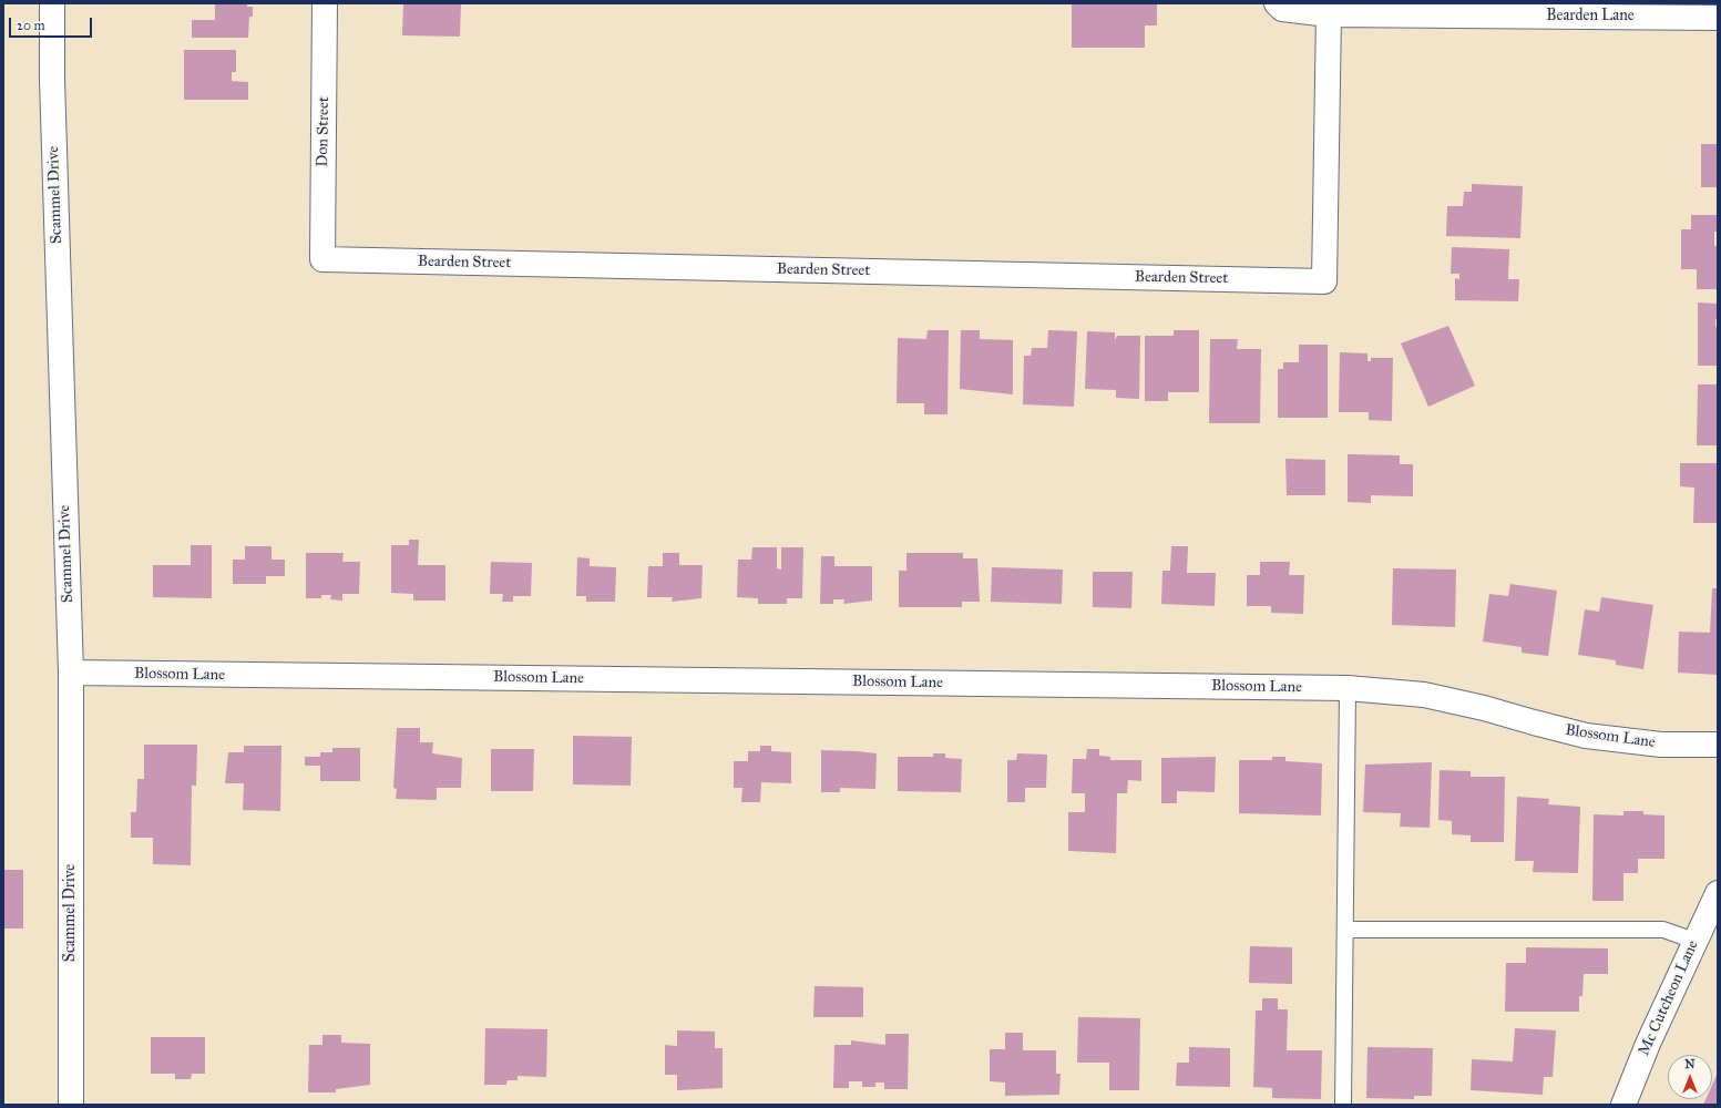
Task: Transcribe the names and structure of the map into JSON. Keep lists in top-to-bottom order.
{
  "streets": {
    "street": [
      "Bearden Lane",
      "Don Street",
      "Scammel Drive",
      "Bearden Street",
      "Blossom Lane",
      "Mc Cutcheon Lane"
    ]
  },
  "crossings": [
    ["Bearden Lane", "Bearden Street"],
    ["Don Street", "Bearden Street"],
    ["Scammel Drive", "Blossom Lane"]
  ],
  "scale_bar": "20 m",
  "north": "top"
}
